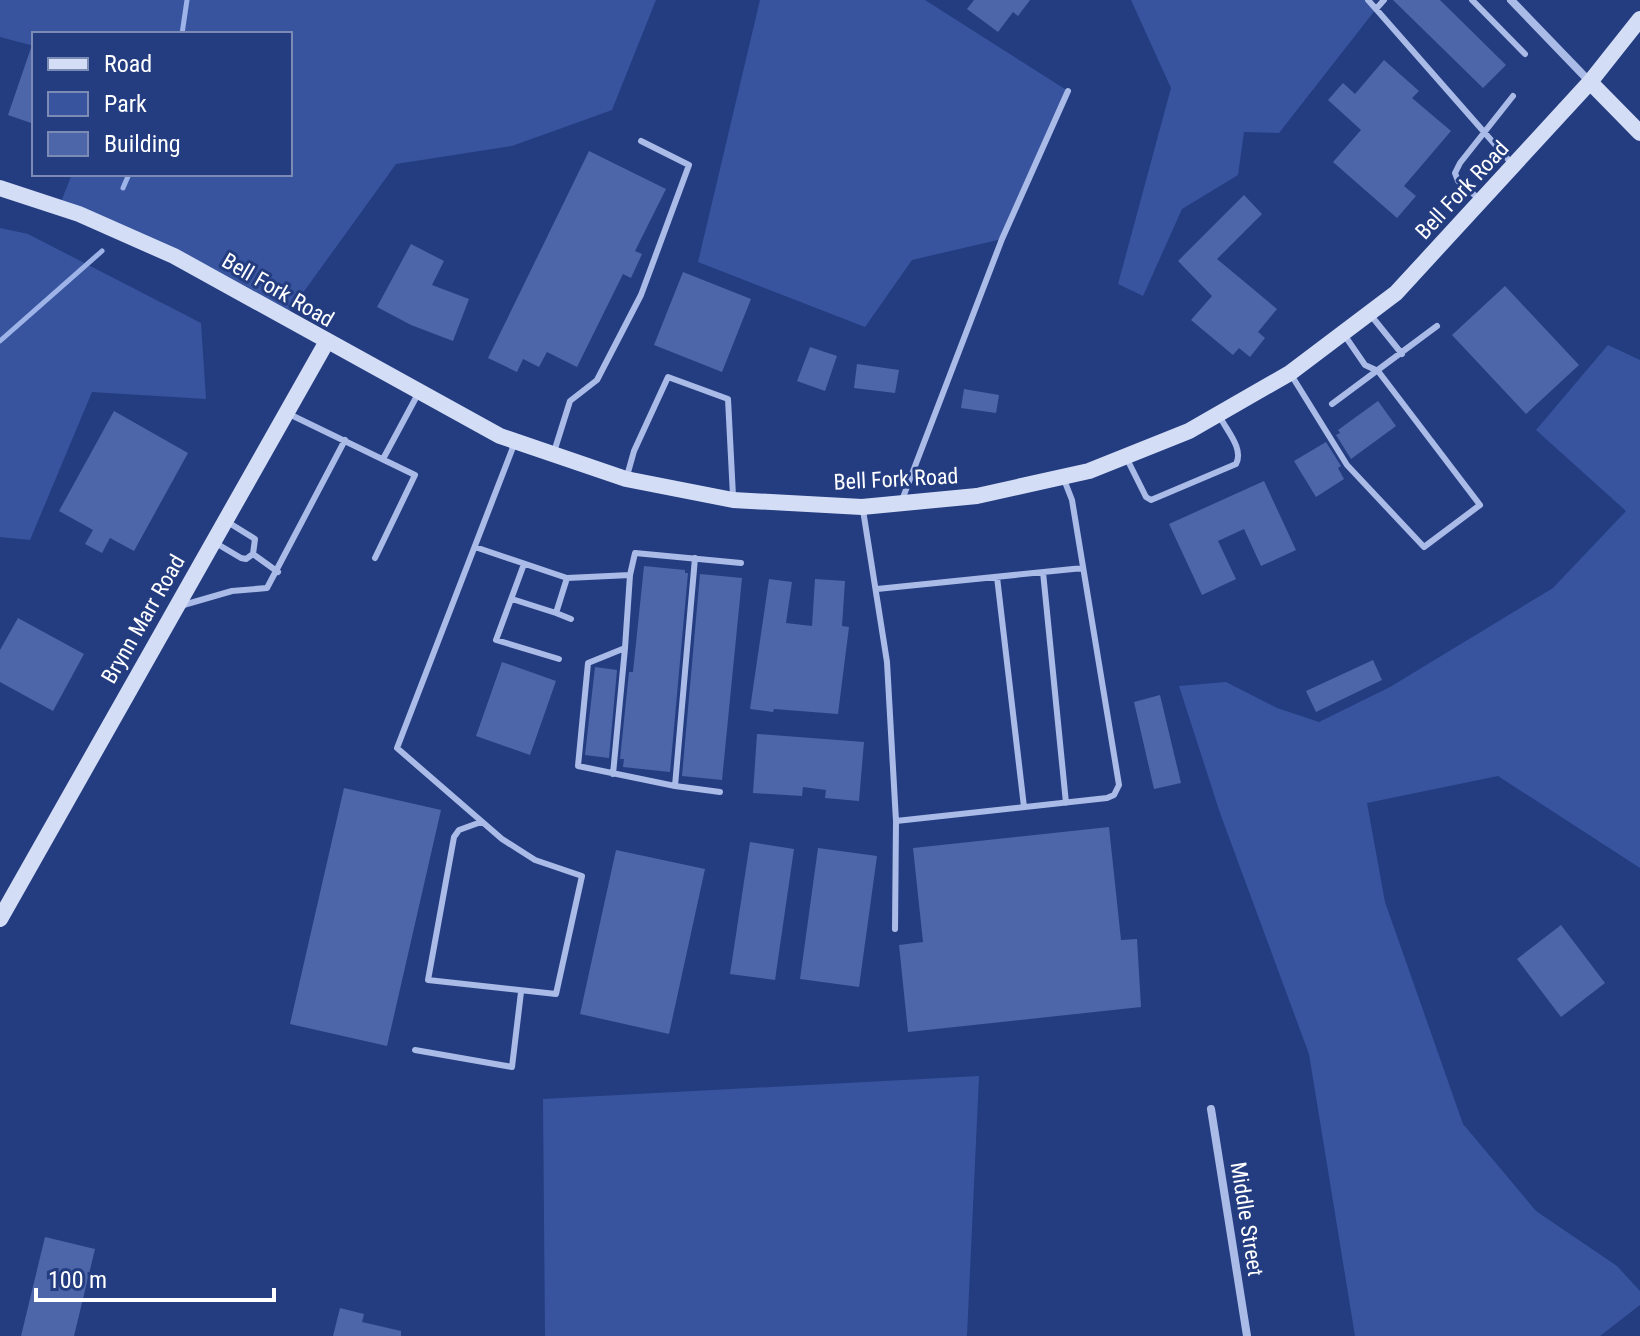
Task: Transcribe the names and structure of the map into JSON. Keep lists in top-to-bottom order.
{
  "streets": {
    "main road": ["Bell Fork Road", "Brynn Marr Road"],
    "street": ["Middle Street"]
  },
  "crossings": [
    ["Bell Fork Road", "Brynn Marr Road"]
  ],
  "legend": ["Road", "Park", "Building"],
  "scale_bar": "100 m"
}
